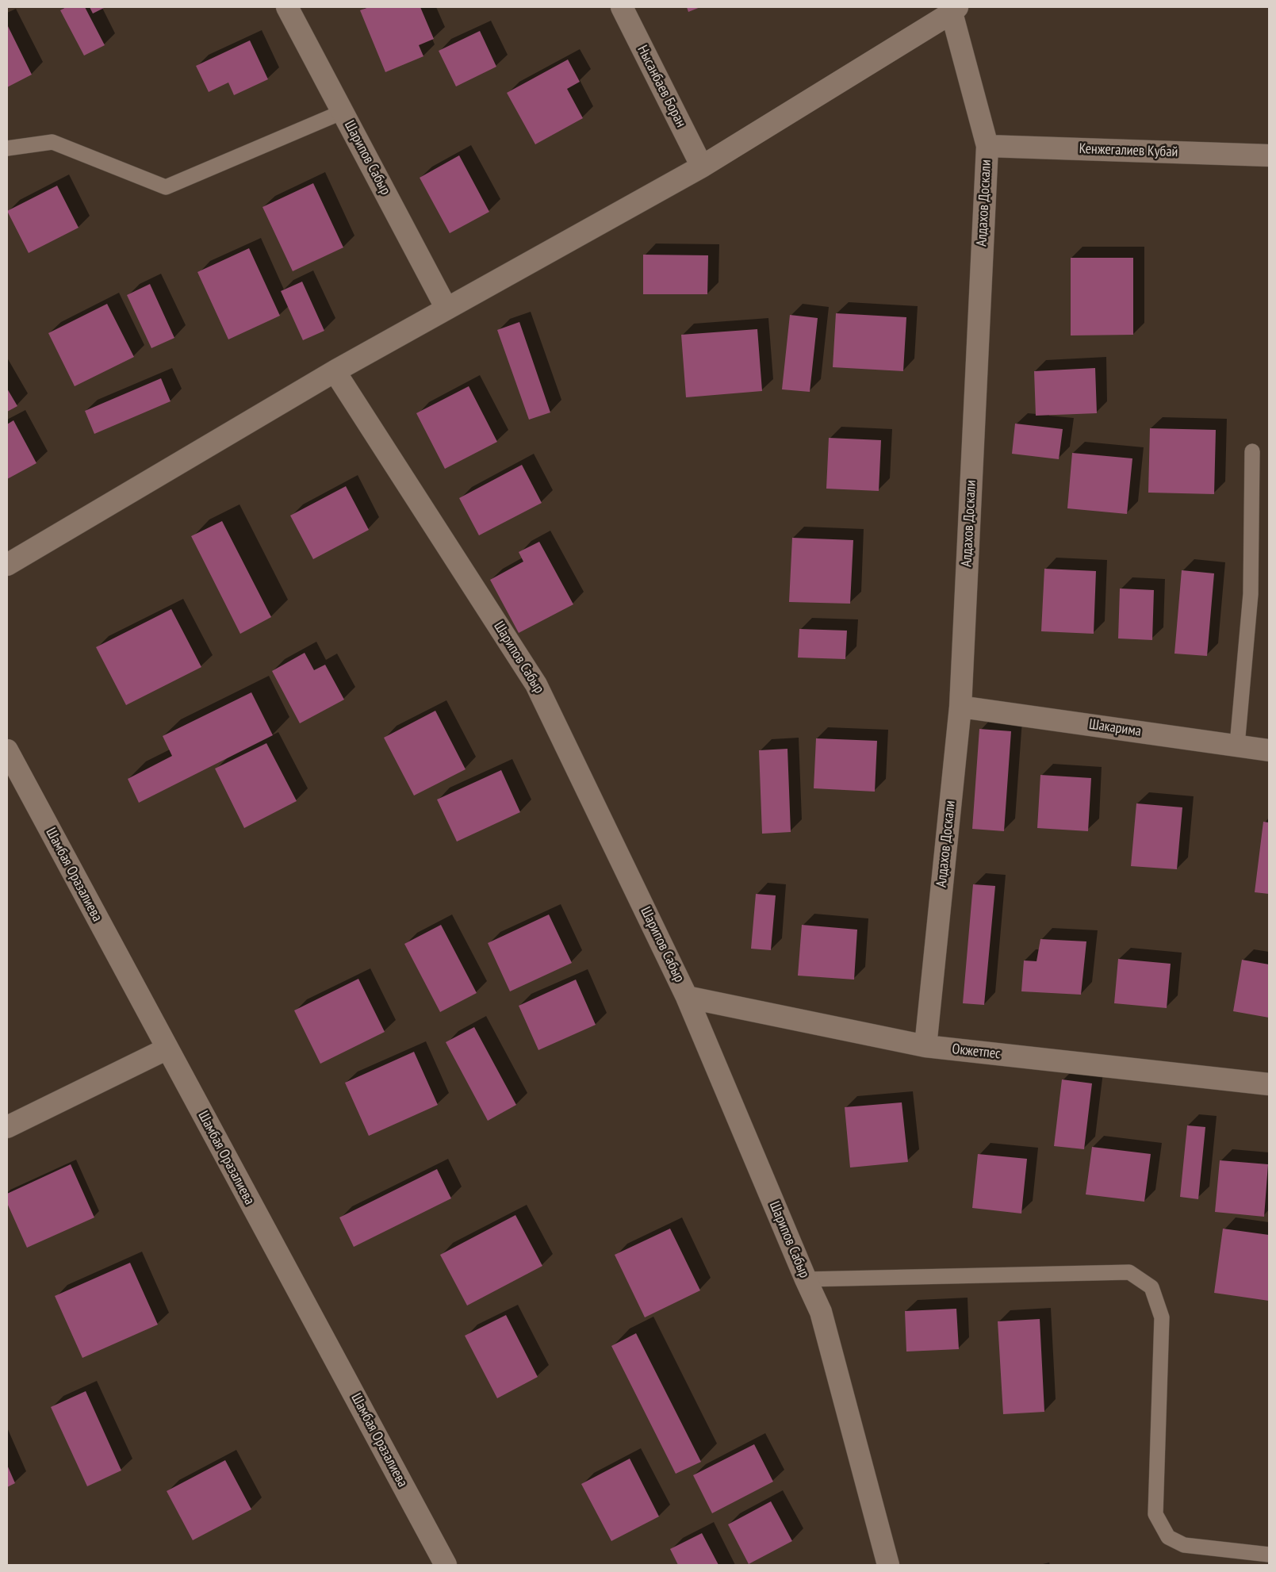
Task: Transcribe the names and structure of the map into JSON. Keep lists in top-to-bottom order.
{
  "streets": {
    "street": [
      "Нысанбаев Боран",
      "Кенжегалиев Кубай",
      "Шарипов Сабыр",
      "Алдахов Доскали",
      "Шакарима",
      "Шамбая Оразалиева",
      "Окжетпес"
    ]
  },
  "crossings": [
    ["Кенжегалиев Кубай", "Алдахов Доскали"],
    ["Шарипов Сабыр", "Окжетпес"],
    ["Алдахов Доскали", "Шакарима"],
    ["Алдахов Доскали", "Окжетпес"]
  ]
}
